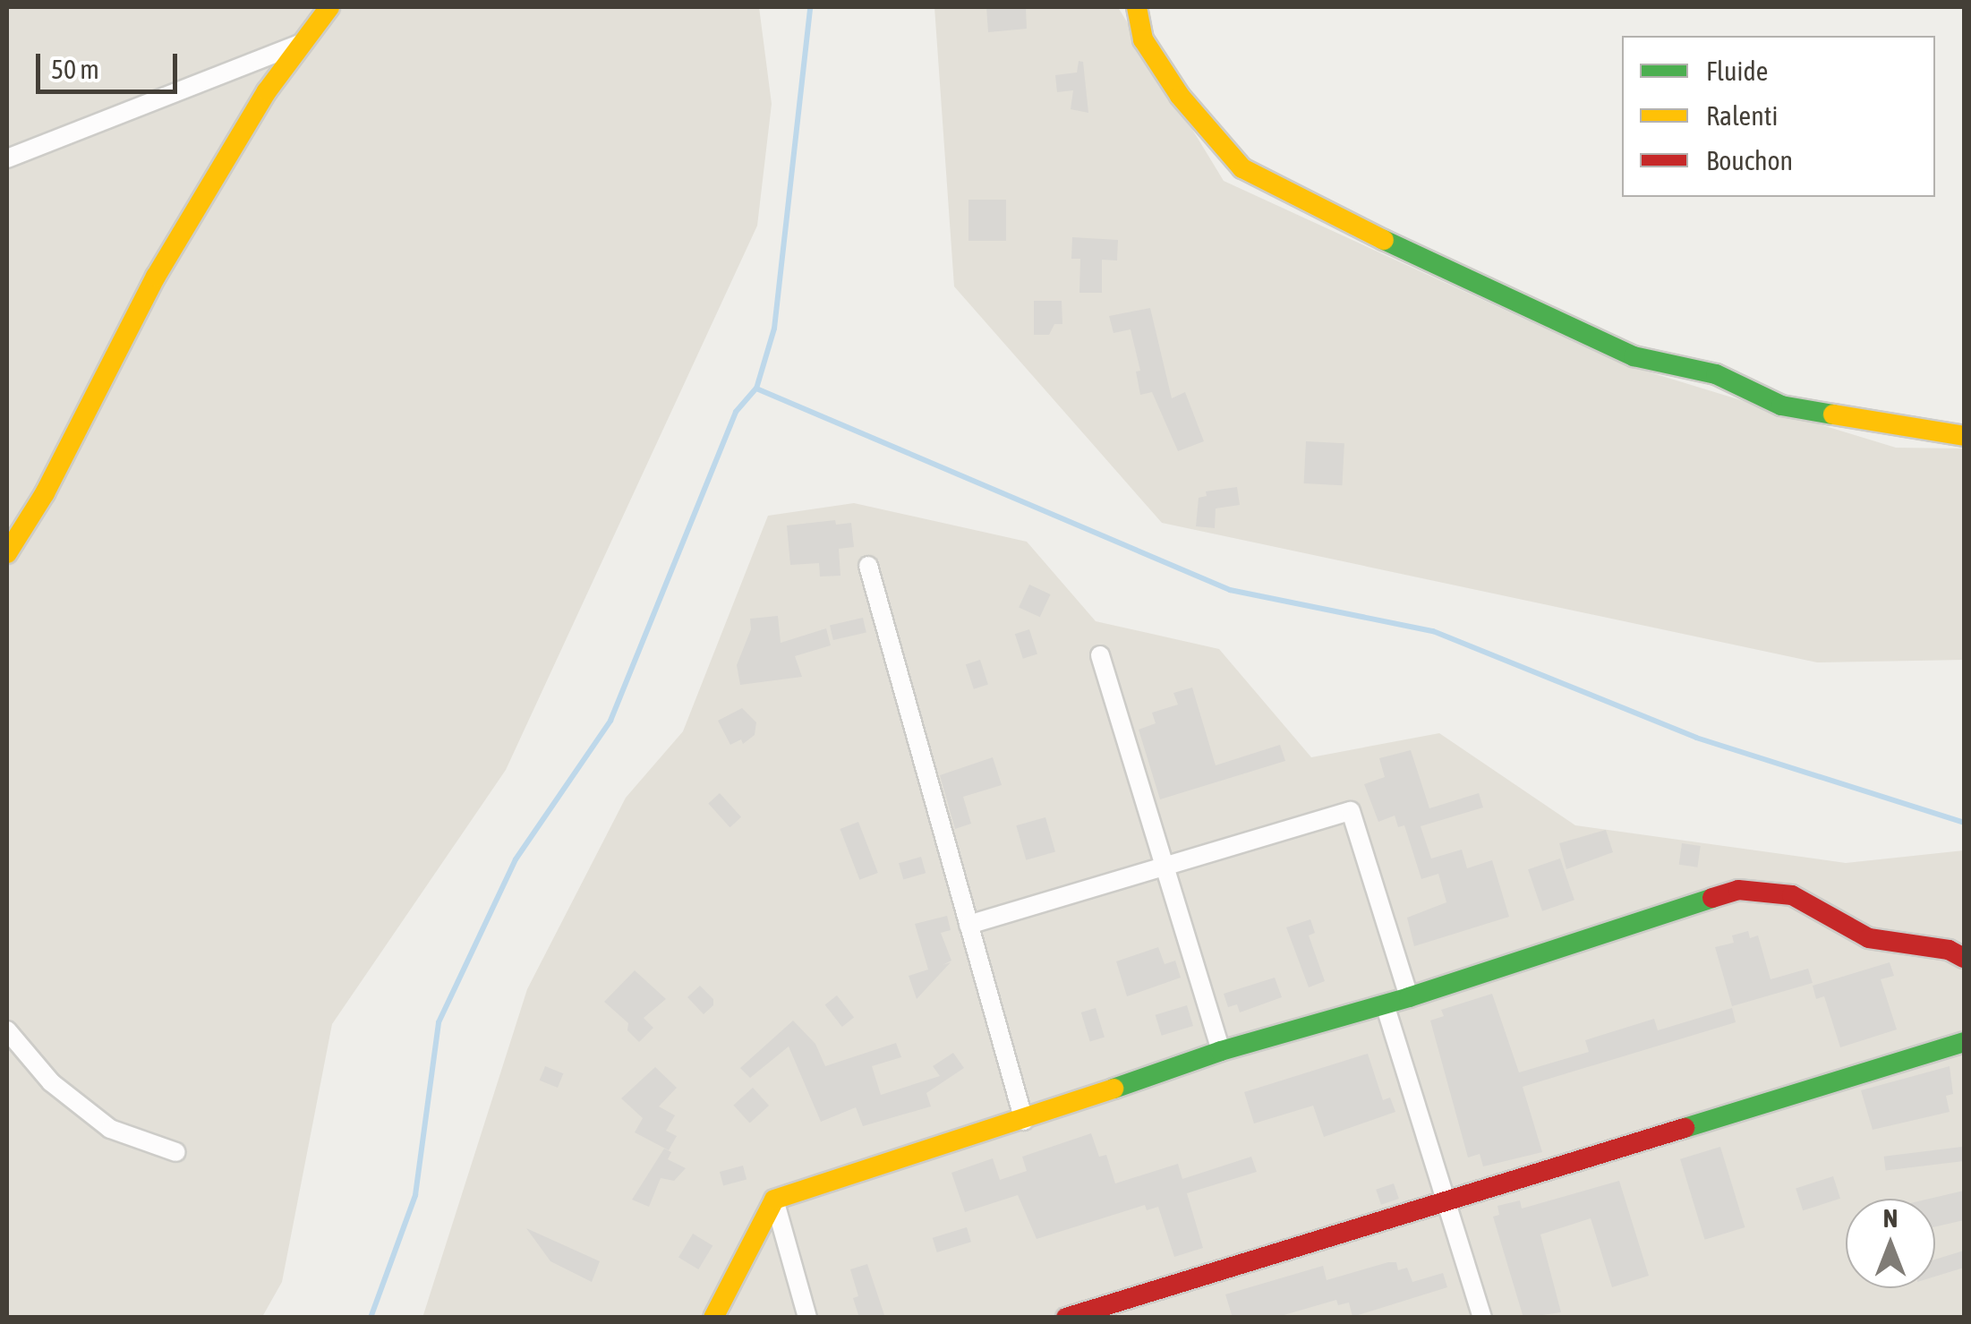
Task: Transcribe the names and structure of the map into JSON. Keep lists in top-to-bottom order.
{
  "legend": ["Fluide", "Ralenti", "Bouchon"],
  "scale_bar": "50 m",
  "north": "top"
}
